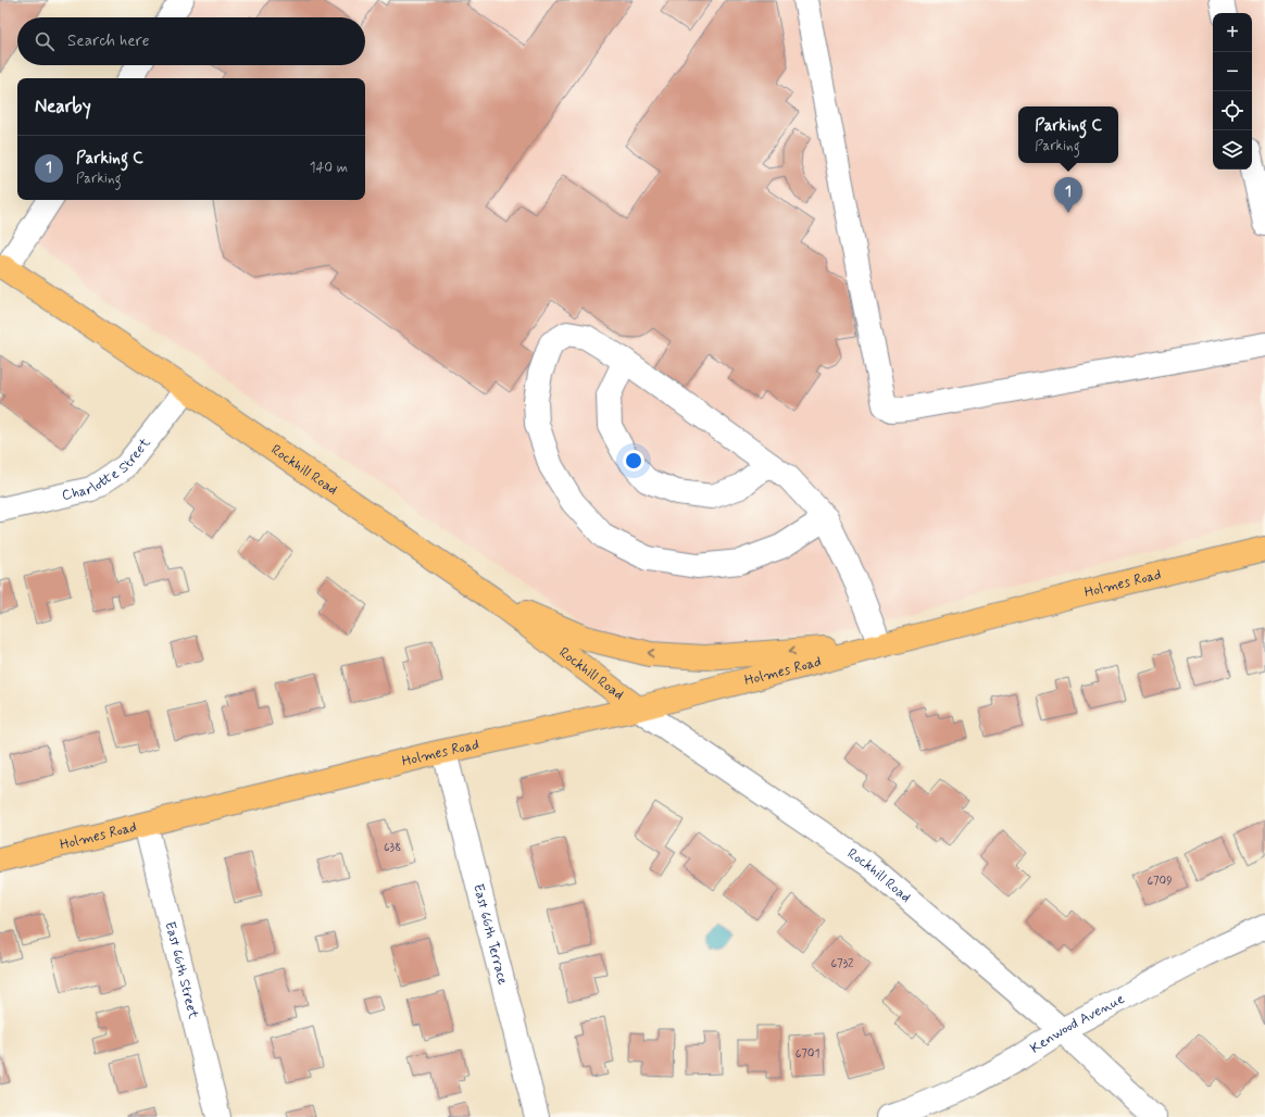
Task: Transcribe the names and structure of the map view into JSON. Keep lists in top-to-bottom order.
{
  "streets": {
    "main road": ["Rockhill Road", "Holmes Road"],
    "street": [
      "Charlotte Street",
      "East 66th Terrace",
      "East 66th Street",
      "Kenwood Avenue"
    ]
  },
  "crossings": [
    ["Charlotte Street", "Rockhill Road"],
    ["Rockhill Road", "Holmes Road"],
    ["Rockhill Road", "Kenwood Avenue"],
    ["Holmes Road", "East 66th Terrace"],
    ["Holmes Road", "East 66th Street"]
  ],
  "house_numbers": [
    "638",
    "6709",
    "6732",
    "6701"
  ],
  "page": {
    "map_buttons": ["+", "−"],
    "search": "Search here",
    "heading": "Nearby",
    "popup": ["Parking C", "Parking"],
    "list": [
      {
        "mark": "1",
        "name": "Parking C",
        "note": "Parking",
        "value": "140 m"
      }
    ],
    "pins": "1"
  }
}
